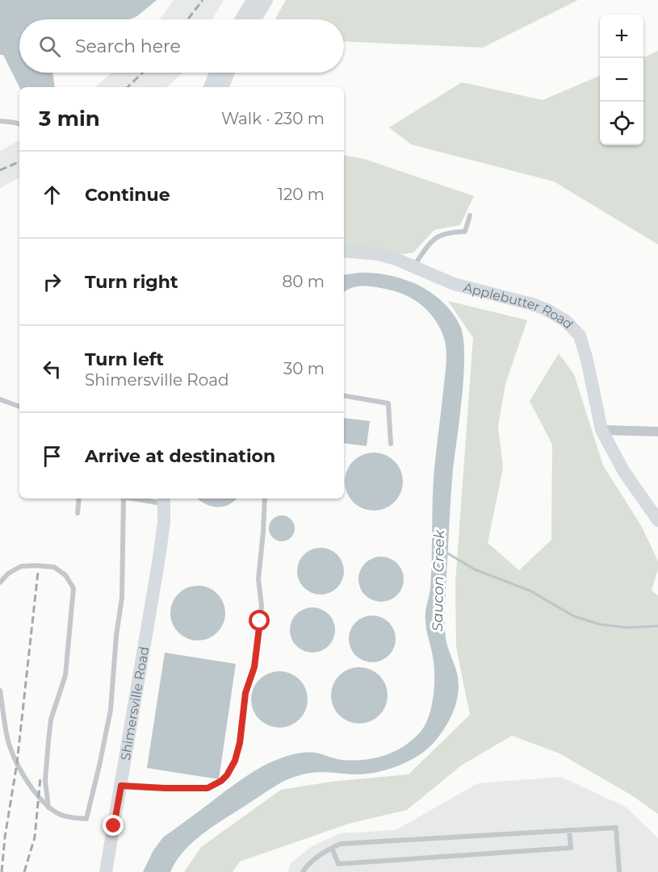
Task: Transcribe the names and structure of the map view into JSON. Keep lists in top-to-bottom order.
{
  "streets": {
    "street": ["Applebutter Road", "Shimersville Road"]
  },
  "water": ["Saucon Creek"],
  "page": {
    "map_buttons": ["+", "−"],
    "search": "Search here",
    "heading": ["3 min", "Walk · 230 m"],
    "list": [
      ["Continue", "120 m"],
      ["Turn right", "80 m"],
      ["Turn left", "Shimersville Road", "30 m"],
      "Arrive at destination"
    ]
  }
}
